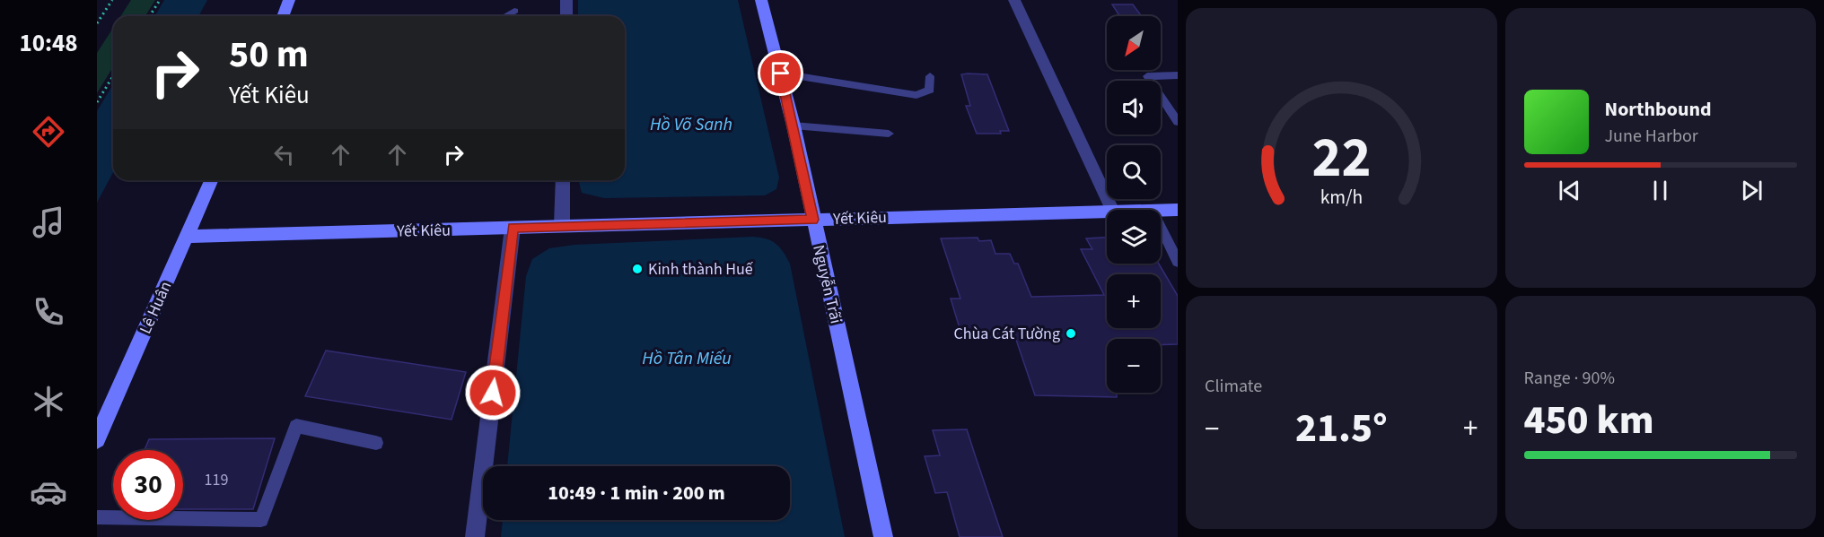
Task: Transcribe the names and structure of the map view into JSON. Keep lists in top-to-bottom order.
{
  "streets": {
    "street": ["Yết Kiêu", "Nguyễn Trãi", "Lê Huân"]
  },
  "crossings": [
    ["Yết Kiêu", "Nguyễn Trãi"],
    ["Yết Kiêu", "Lê Huân"]
  ],
  "water": ["Hồ Võ Sanh", "Hồ Tân Miếu"],
  "places": ["Kinh thành Huế", "Chùa Cát Tường"],
  "house_numbers": ["119"],
  "north": "bottom left",
  "page": {
    "tabs": "10:48",
    "map_buttons": ["+", "−"],
    "turn": ["50 m", "Yết Kiêu"],
    "song": ["Northbound", "June Harbor"],
    "tile": [
      "Climate",
      ["Range · 90%", "450 km"]
    ],
    "heat": ["−", "21.5°", "+"],
    "limit": "30",
    "trip": "10:49 · 1 min · 200 m",
    "gauge": ["22", "km/h"]
  }
}
